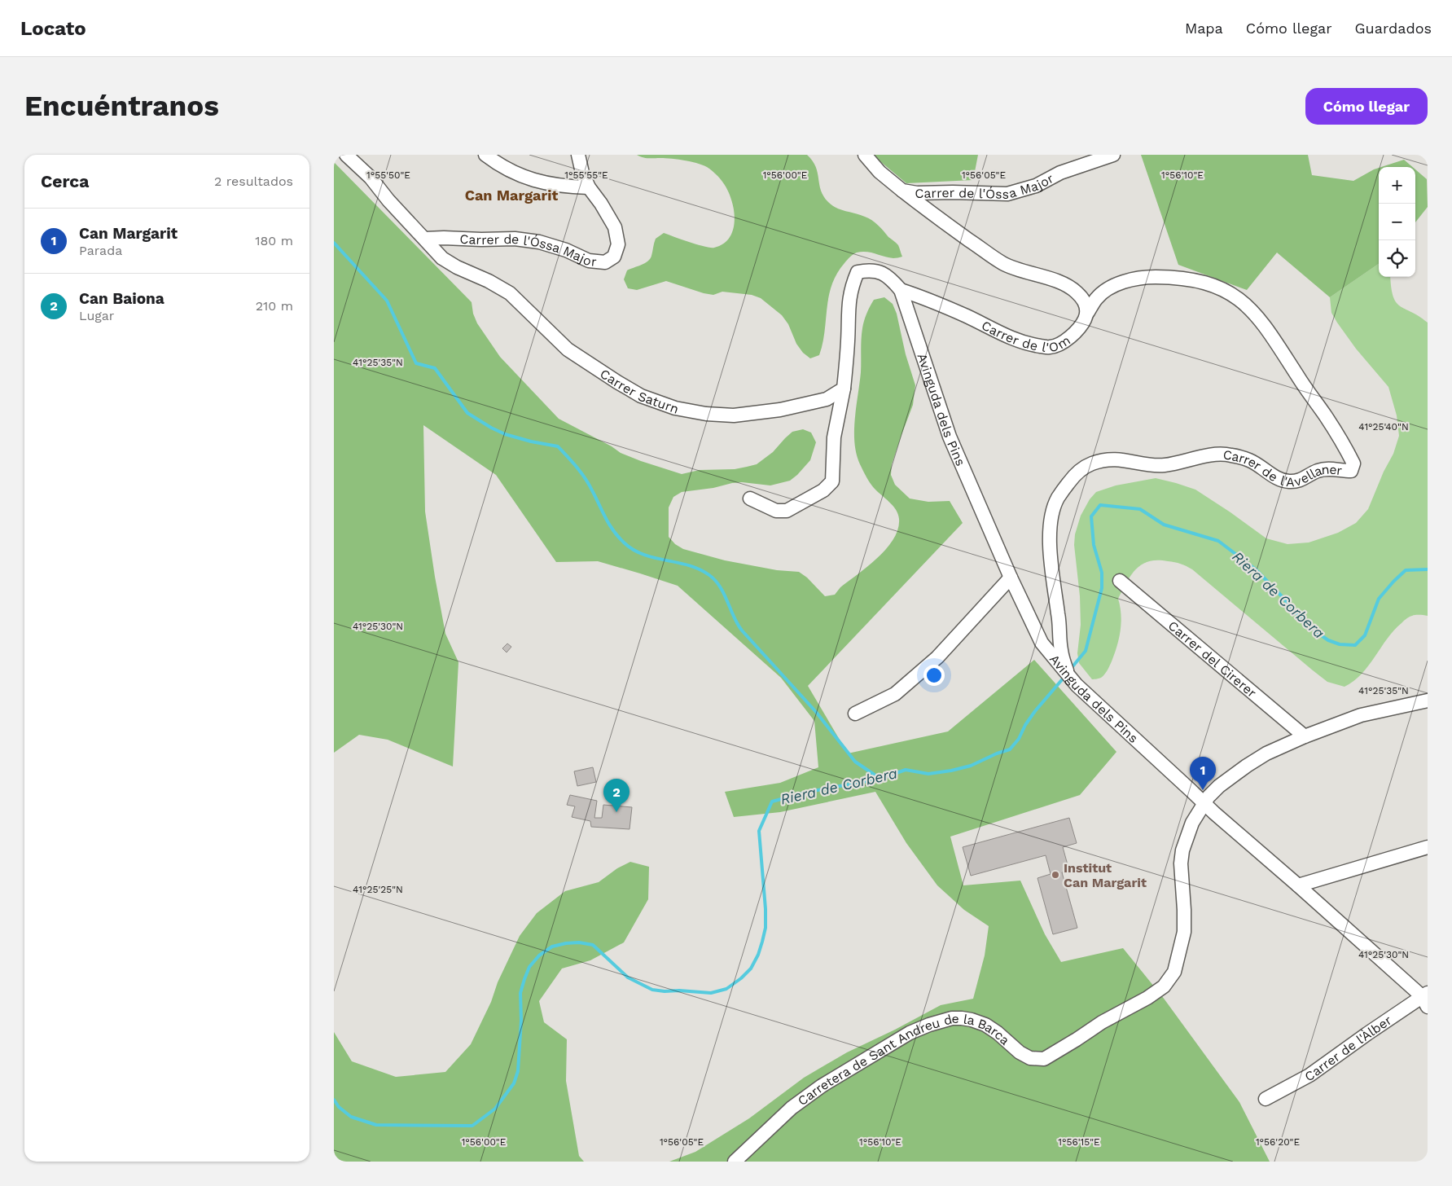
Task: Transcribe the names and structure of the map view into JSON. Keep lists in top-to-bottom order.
{
  "streets": {
    "street": [
      "Carrer de l'Óssa Major",
      "Carrer de l'Om",
      "Carrer Saturn",
      "Avinguda dels Pins",
      "Carrer de l'Avellaner",
      "Carrer del Cirerer",
      "Carrer de l'Àlber",
      "Carretera de Sant Andreu de la Barca"
    ]
  },
  "crossings": [
    ["Carrer de l'Óssa Major", "Carrer Saturn"],
    ["Carrer de l'Om", "Avinguda dels Pins"],
    ["Carrer de l'Om", "Carrer de l'Avellaner"],
    ["Avinguda dels Pins", "Carrer de l'Avellaner"],
    ["Avinguda dels Pins", "Carrer de l'Àlber"],
    ["Avinguda dels Pins", "Carretera de Sant Andreu de la Barca"],
    ["Carrer del Cirerer", "Carretera de Sant Andreu de la Barca"]
  ],
  "districts": ["Can Margarit"],
  "water": ["Riera de Corbera"],
  "places": ["Institut Can Margarit"],
  "page": {
    "header": "Locato",
    "nav": ["Mapa", "Cómo llegar", "Guardados"],
    "buttons": "Cómo llegar",
    "title": "Encuéntranos",
    "heading": ["Cerca", "2 resultados"],
    "map_buttons": ["+", "−"],
    "list": [
      {
        "mark": "1",
        "name": "Can Margarit",
        "note": "Parada",
        "value": "180 m"
      },
      {
        "mark": "2",
        "name": "Can Baiona",
        "note": "Lugar",
        "value": "210 m"
      }
    ],
    "pins": ["1", "2"]
  },
  "coordinates": [
    "1°55'50\"E",
    "1°55'55\"E",
    "1°56'00\"E",
    "1°56'05\"E",
    "1°56'10\"E",
    "41°25'35\"N",
    "41°25'40\"N",
    "41°25'30\"N",
    "41°25'25\"N",
    "1°56'15\"E",
    "1°56'20\"E"
  ]
}
